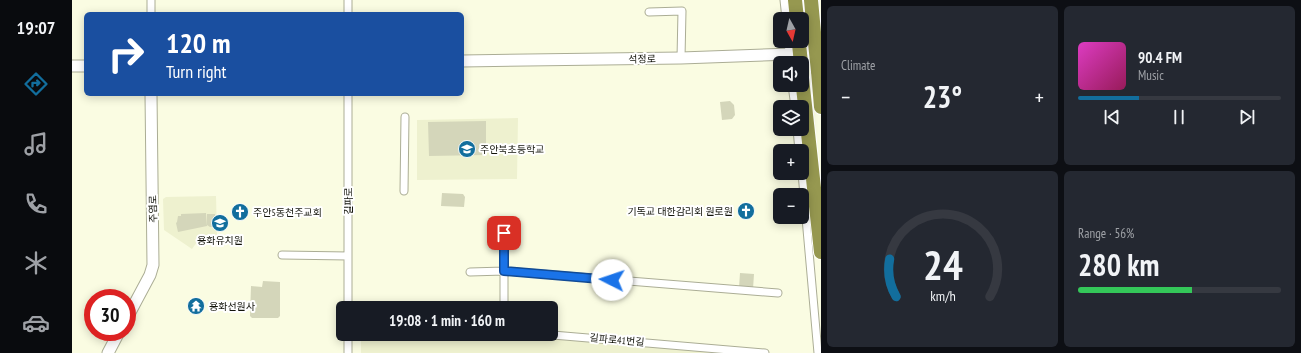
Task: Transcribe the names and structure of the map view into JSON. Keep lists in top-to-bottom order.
{
  "streets": {
    "main road": ["석정로", "주염로"],
    "street": ["길파로", "길파로41번길"]
  },
  "places": {
    "school or university": ["주안북초등학교", "용화유치원"],
    "church": ["기독교 대한감리회 원로원", "주안5동천주교회"],
    "temple": ["용화선원사"]
  },
  "north": "bottom",
  "page": {
    "tabs": "19:07",
    "tile": [
      "Climate",
      ["Range · 56%", "280 km"]
    ],
    "map_buttons": ["+", "−"],
    "turn": ["120 m", "Turn right"],
    "song": ["90.4 FM", "Music"],
    "heat": ["−", "23°", "+"],
    "limit": "30",
    "trip": "19:08 · 1 min · 160 m",
    "gauge": ["24", "km/h"]
  }
}
